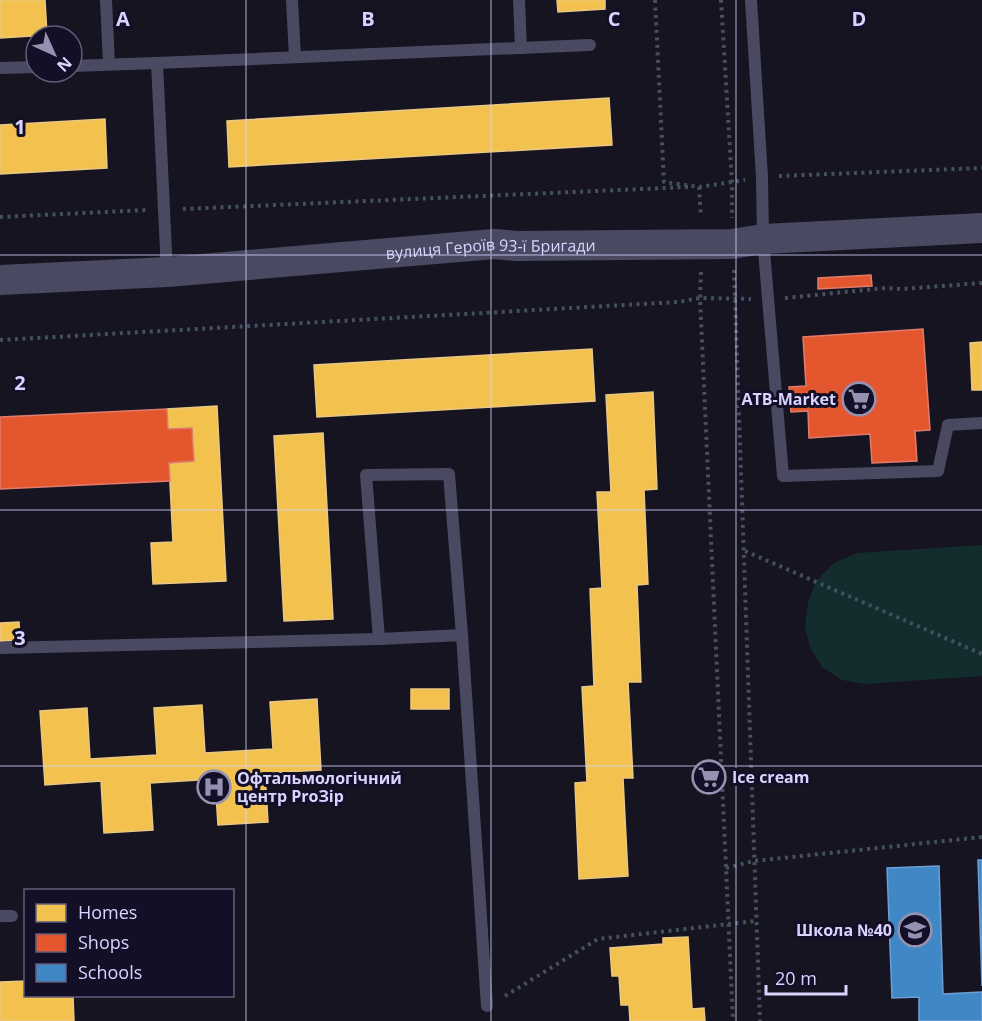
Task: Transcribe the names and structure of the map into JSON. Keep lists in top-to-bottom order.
{
  "streets": {
    "street": ["вулиця Героїв 93-ї Бригади"]
  },
  "places": {
    "supermarket": ["ATB-Market", "Ice cream"],
    "hospital": ["Офтальмологічний центр ProЗір"],
    "school or university": ["Школа №40"]
  },
  "legend": ["Homes", "Shops", "Schools"],
  "scale_bar": "20 m",
  "north": "bottom right",
  "grid": {
    "columns": [
      "A",
      "B",
      "C",
      "D"
    ],
    "rows": ["1", "2", "3"]
  }
}
